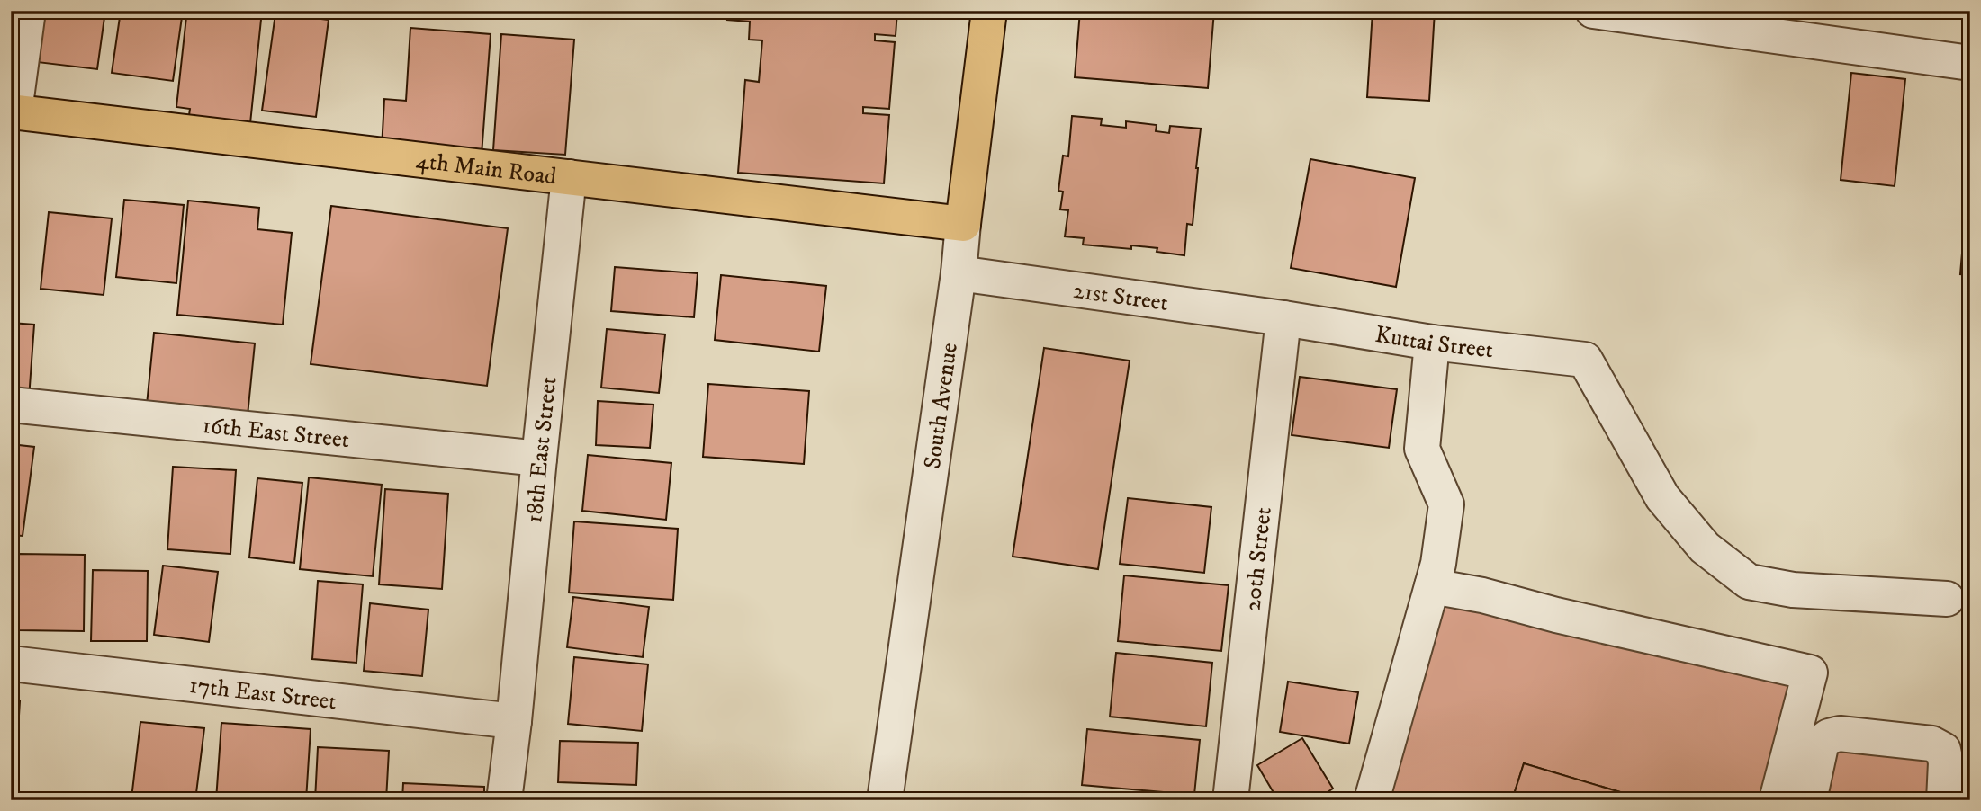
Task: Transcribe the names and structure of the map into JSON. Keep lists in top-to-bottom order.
{
  "streets": {
    "main road": ["4th Main Road", "South Avenue"],
    "street": [
      "21st Street",
      "Kuttai Street",
      "16th East Street",
      "18th East Street",
      "20th Street",
      "17th East Street"
    ]
  },
  "crossings": [
    ["4th Main Road", "South Avenue"],
    ["4th Main Road", "18th East Street"],
    ["21st Street", "Kuttai Street"],
    ["21st Street", "South Avenue"],
    ["21st Street", "20th Street"],
    ["Kuttai Street", "20th Street"],
    ["16th East Street", "18th East Street"],
    ["18th East Street", "17th East Street"]
  ]
}
